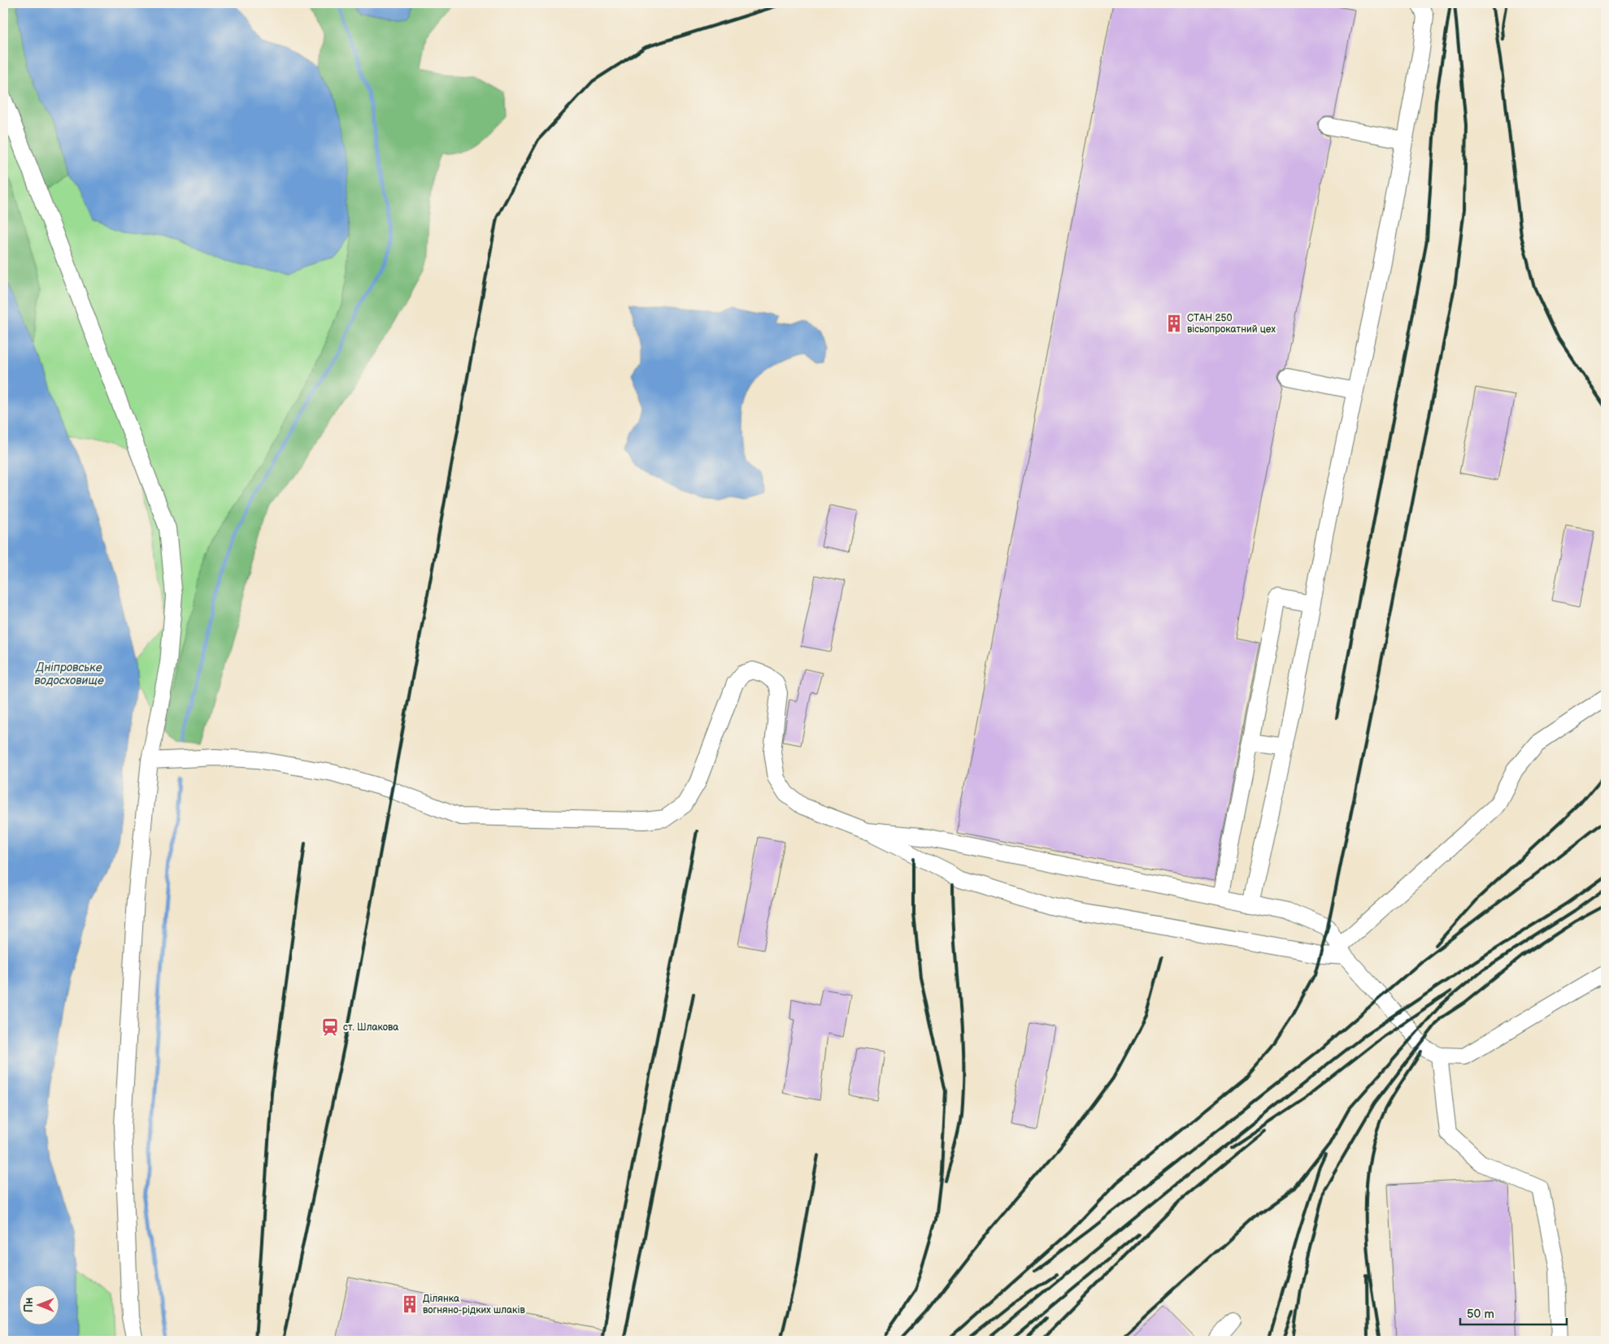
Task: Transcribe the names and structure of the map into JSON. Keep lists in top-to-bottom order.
{
  "water": ["Дніпровське водосховище"],
  "places": {
    "building": ["СТАН 250 вісьопрокатний цех", "Ділянка вогняно-рідких шлаків"],
    "station": ["ст. Шлакова"]
  },
  "scale_bar": "50 m",
  "north": "left"
}
